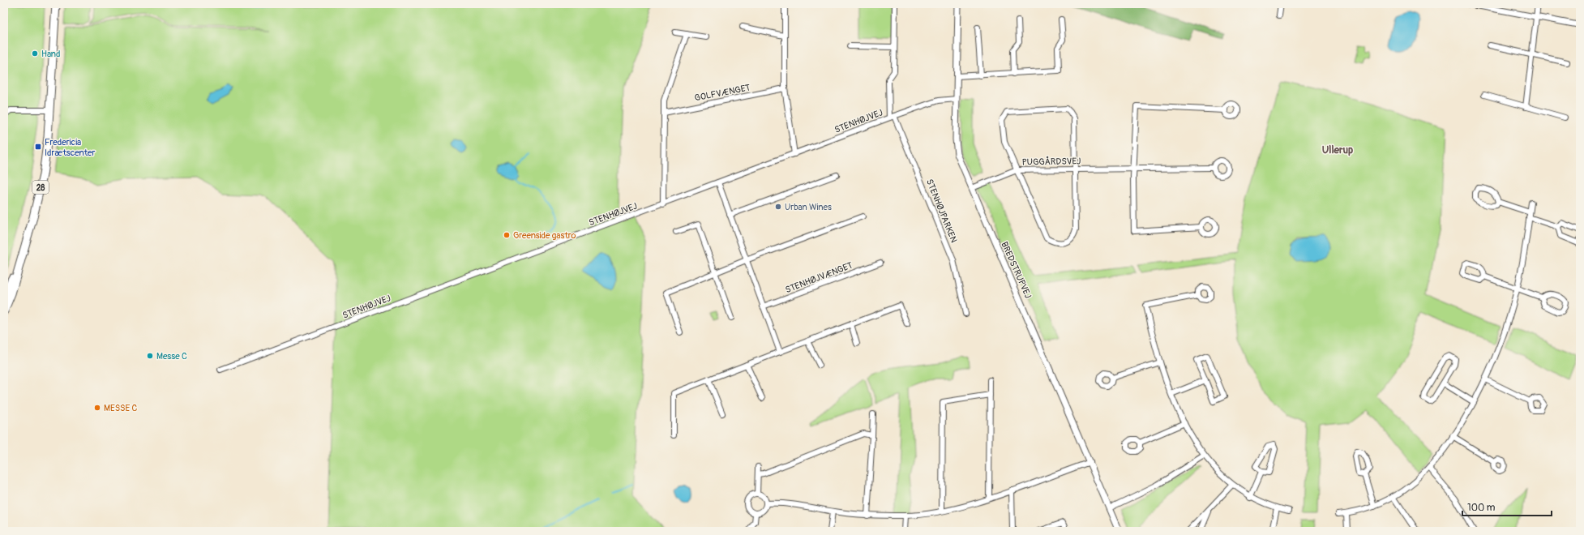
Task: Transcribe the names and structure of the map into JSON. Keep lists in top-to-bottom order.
{
  "streets": {
    "main road": ["28"],
    "street": [
      "GOLFVÆNGET",
      "STENHØJVEJ",
      "PUGGÅRDSVEJ",
      "STENHØJPARKEN",
      "BREDSTRUPVEJ",
      "STENHØJVÆNGET"
    ]
  },
  "crossings": [
    ["STENHØJVEJ", "STENHØJPARKEN"],
    ["STENHØJVEJ", "BREDSTRUPVEJ"],
    ["PUGGÅRDSVEJ", "BREDSTRUPVEJ"]
  ],
  "districts": ["Ullerup"],
  "places": {
    "other": [
      "Hand",
      "Urban Wines",
      "Greenside gastro",
      "Messe C",
      "MESSE C"
    ],
    "transit": ["Fredericia Idrætscenter"]
  },
  "scale_bar": "100 m"
}
